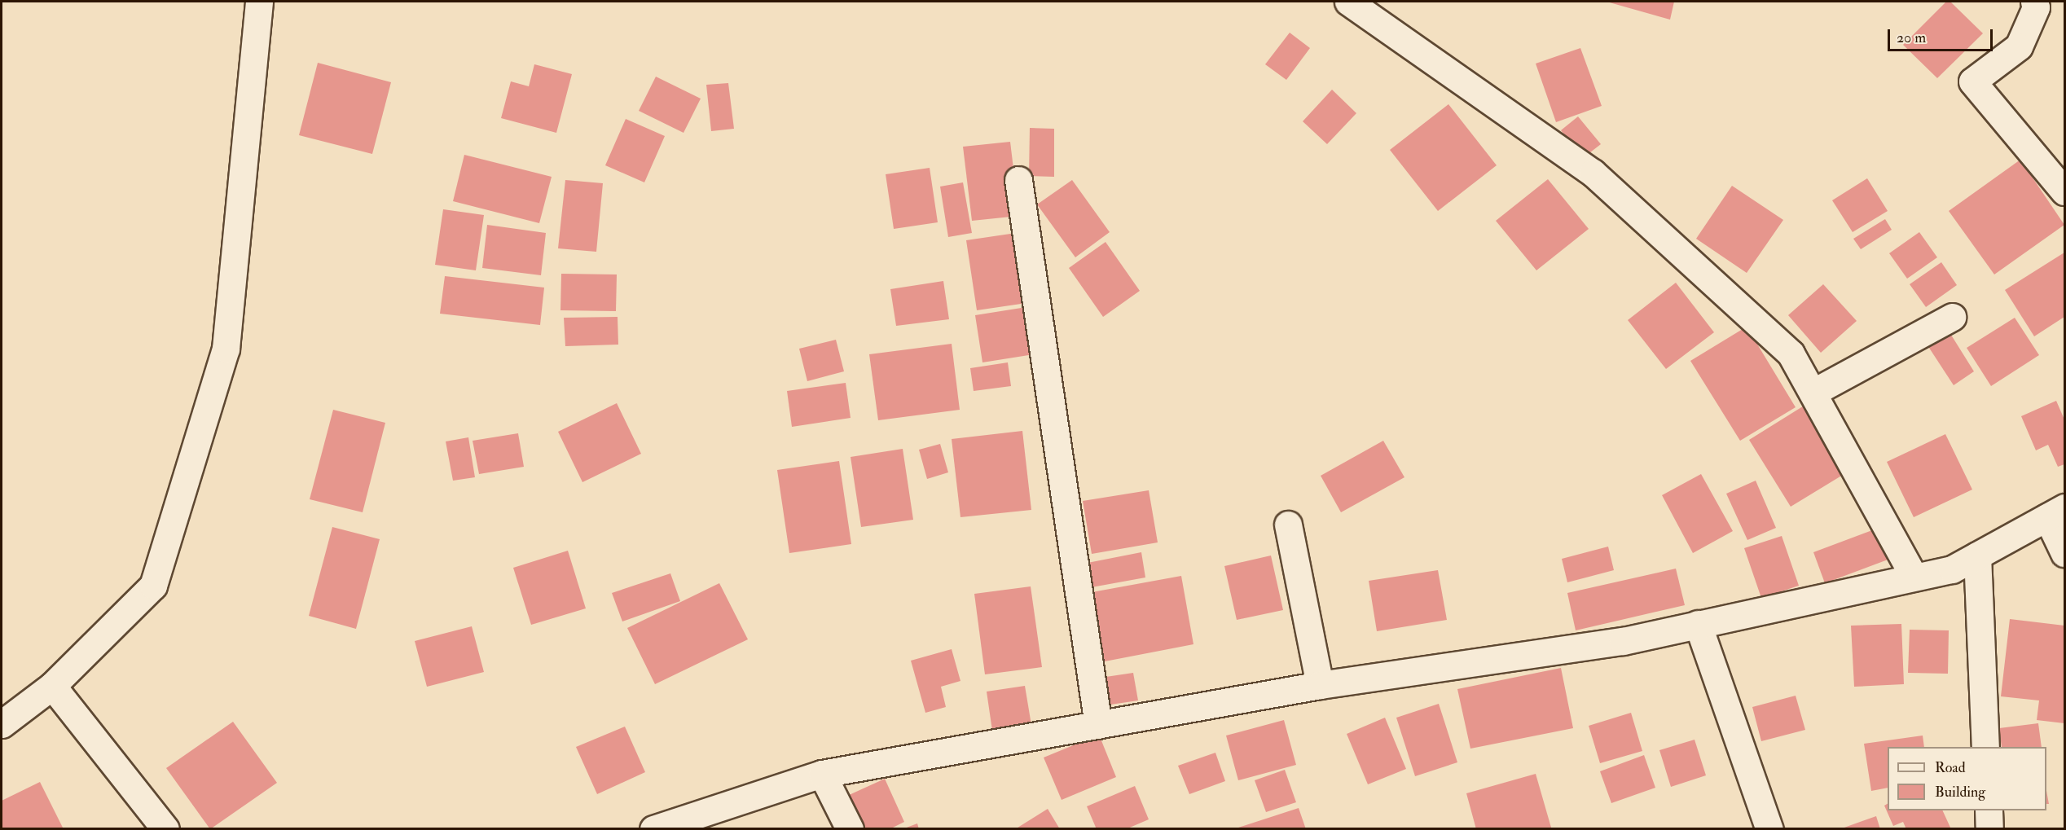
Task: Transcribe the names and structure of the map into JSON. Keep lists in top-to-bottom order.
{
  "legend": ["Road", "Building"],
  "scale_bar": "20 m"
}
